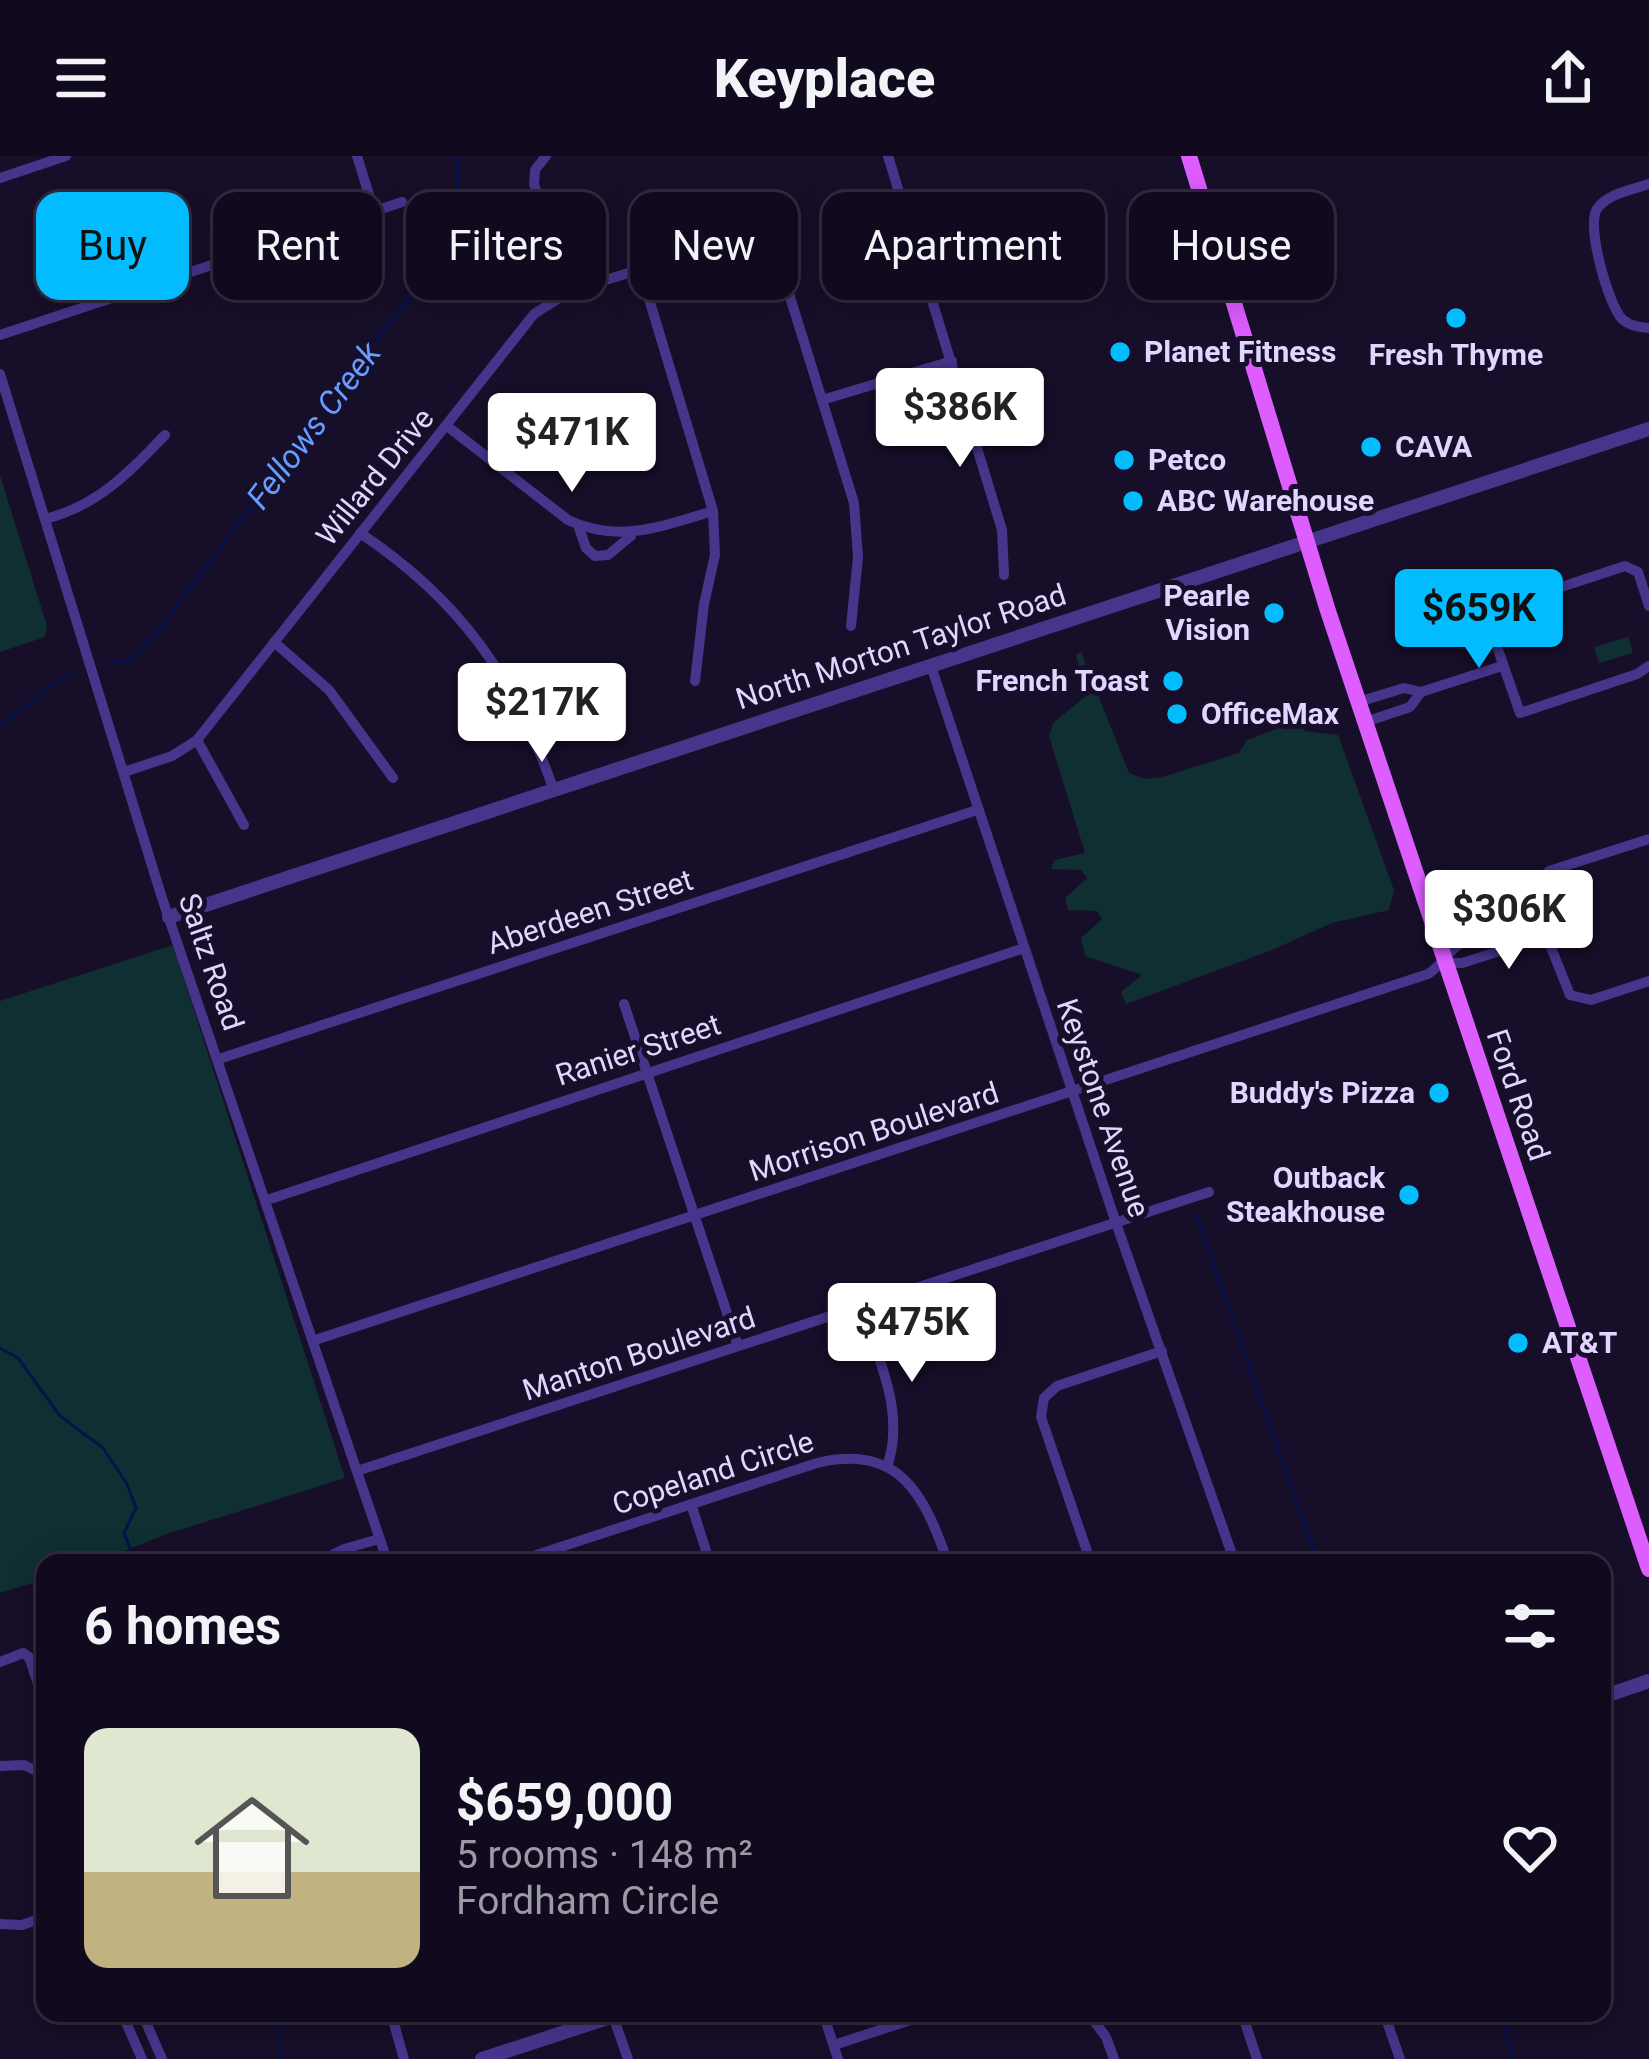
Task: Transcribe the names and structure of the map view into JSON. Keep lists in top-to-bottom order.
{
  "streets": {
    "main road": ["Ford Road"],
    "street": [
      "Willard Drive",
      "North Morton Taylor Road",
      "Aberdeen Street",
      "Saltz Road",
      "Ranier Street",
      "Keystone Avenue",
      "Morrison Boulevard",
      "Manton Boulevard",
      "Copeland Circle"
    ]
  },
  "crossings": [
    ["Willard Drive", "Saltz Road"],
    ["North Morton Taylor Road", "Saltz Road"],
    ["North Morton Taylor Road", "Ford Road"],
    ["North Morton Taylor Road", "Keystone Avenue"],
    ["Aberdeen Street", "Saltz Road"],
    ["Aberdeen Street", "Keystone Avenue"],
    ["Saltz Road", "Ranier Street"],
    ["Saltz Road", "Morrison Boulevard"],
    ["Saltz Road", "Manton Boulevard"],
    ["Ranier Street", "Keystone Avenue"],
    ["Ford Road", "Morrison Boulevard"],
    ["Keystone Avenue", "Morrison Boulevard"],
    ["Keystone Avenue", "Manton Boulevard"]
  ],
  "water": ["Fellows Creek"],
  "places": [
    "Fresh Thyme",
    "Planet Fitness",
    "CAVA",
    "Petco",
    "ABC Warehouse",
    "Pearle Vision",
    "French Toast",
    "OfficeMax",
    "Buddy's Pizza",
    "Outback Steakhouse",
    "AT&T"
  ],
  "page": {
    "header": "Keyplace",
    "chip": [
      "Buy",
      "Rent",
      "Filters",
      "New",
      "Apartment",
      "House"
    ],
    "price": [
      "$386K",
      "$471K",
      "$659K",
      "$217K",
      "$306K",
      "$475K"
    ],
    "heading": "6 homes",
    "list": [
      {
        "name": "$659,000",
        "note": "5 rooms · 148 m² · Fordham Circle"
      }
    ]
  }
}
